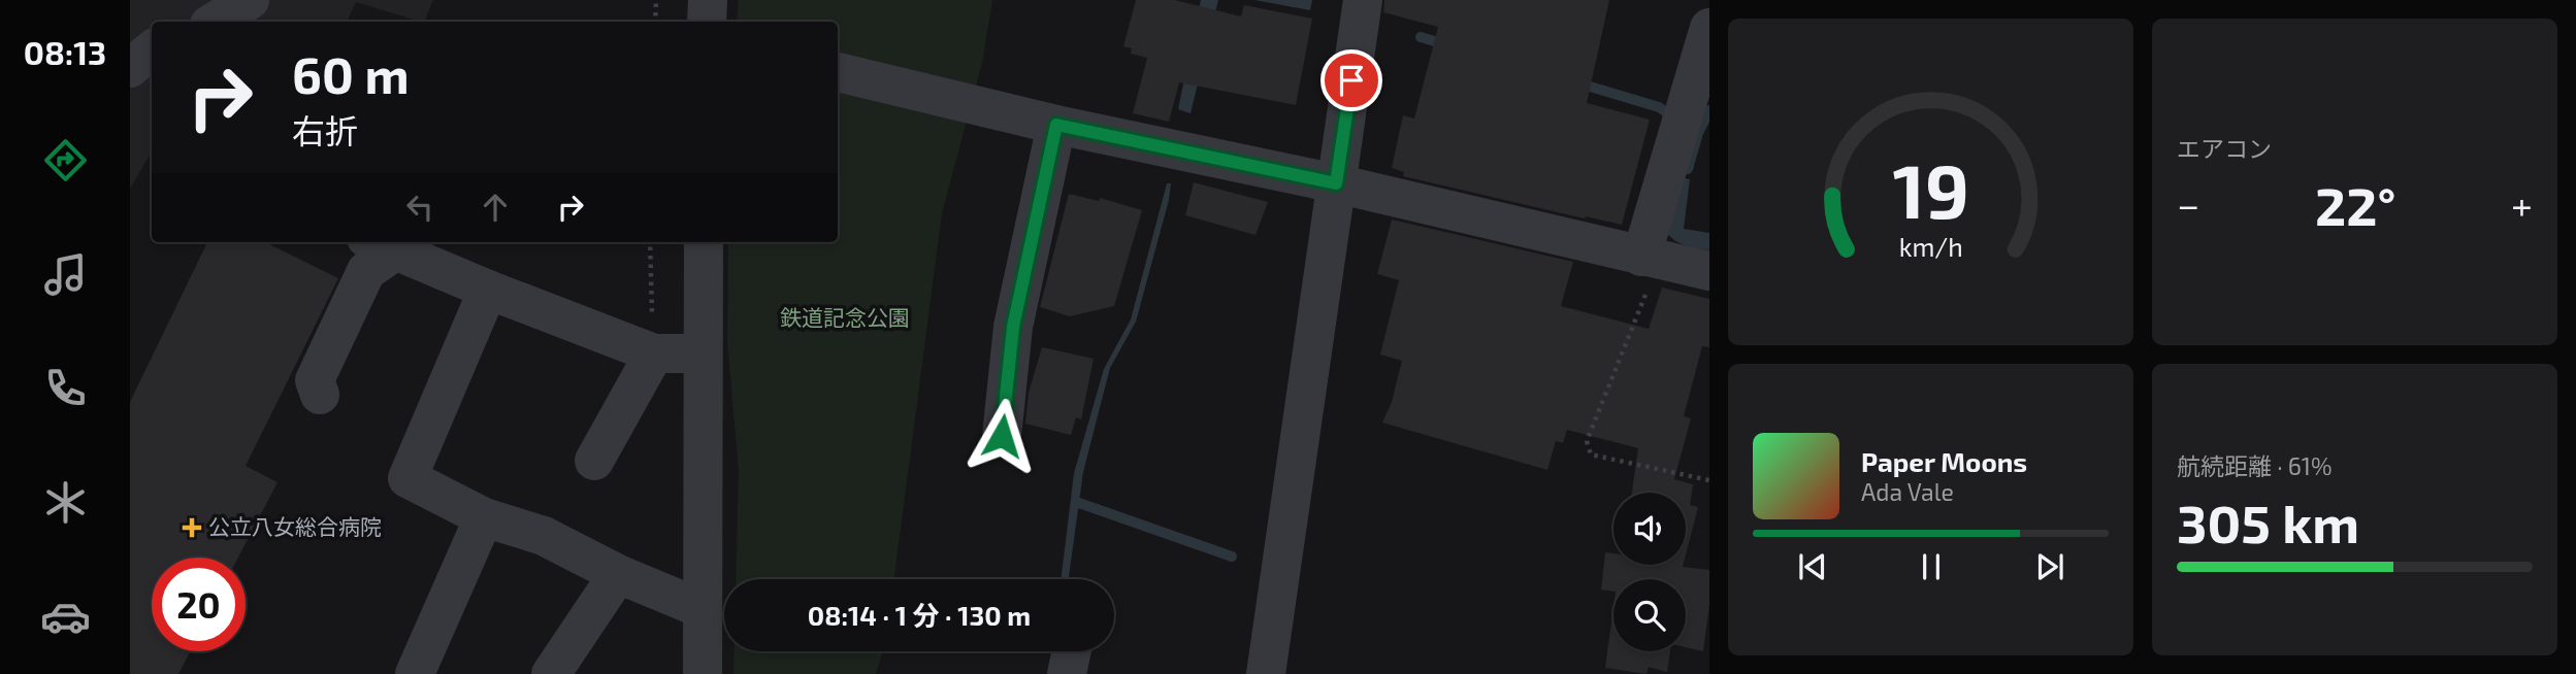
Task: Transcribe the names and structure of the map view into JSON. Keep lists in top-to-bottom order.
{
  "parks": ["鉄道記念公園"],
  "places": {
    "health": ["公立八女総合病院"]
  },
  "page": {
    "tabs": "08:13",
    "tile": [
      "エアコン",
      ["航続距離 · 61%", "305 km"]
    ],
    "turn": ["60 m", "右折"],
    "heat": ["−", "22°", "+"],
    "song": ["Paper Moons", "Ada Vale"],
    "limit": "20",
    "trip": "08:14 · 1 分 · 130 m",
    "gauge": ["19", "km/h"]
  }
}
